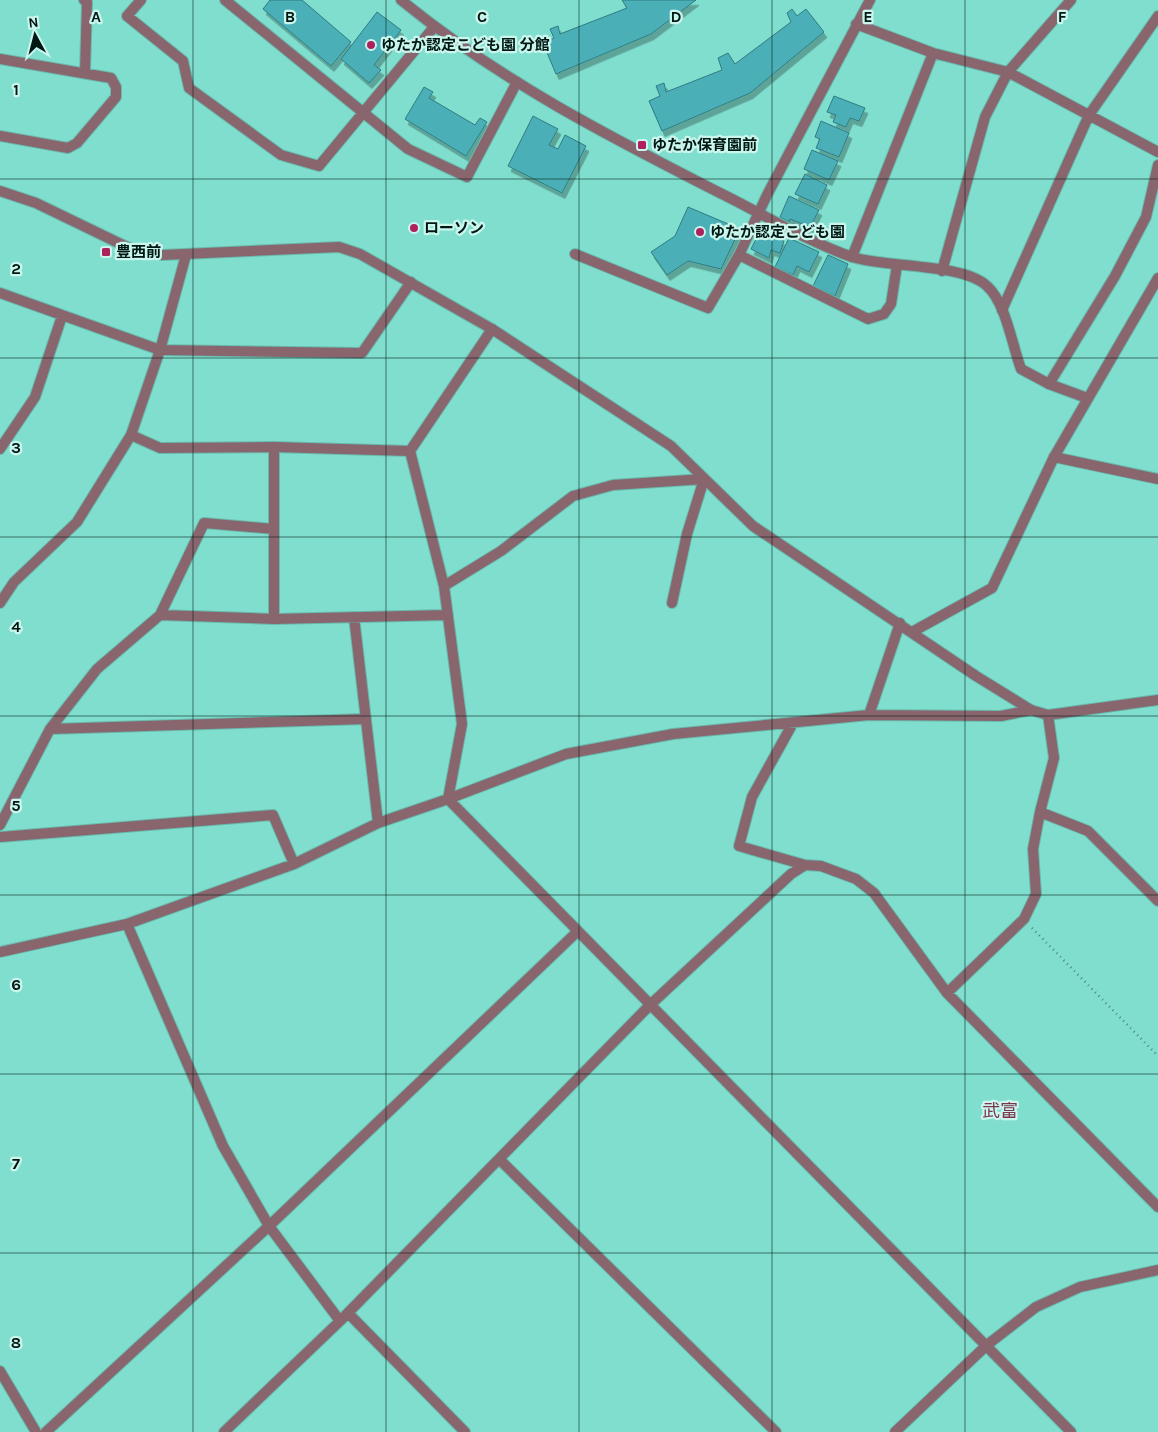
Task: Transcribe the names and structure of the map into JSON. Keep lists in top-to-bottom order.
{
  "districts": ["武富"],
  "places": {
    "other": ["ゆたか認定こども園 分館", "ローソン", "ゆたか認定こども園"],
    "transit": ["ゆたか保育園前", "豊西前"]
  },
  "north": "top",
  "grid": {
    "columns": [
      "A",
      "B",
      "C",
      "D",
      "E",
      "F"
    ],
    "rows": [
      "1",
      "2",
      "3",
      "4",
      "5",
      "6",
      "7",
      "8"
    ]
  }
}
